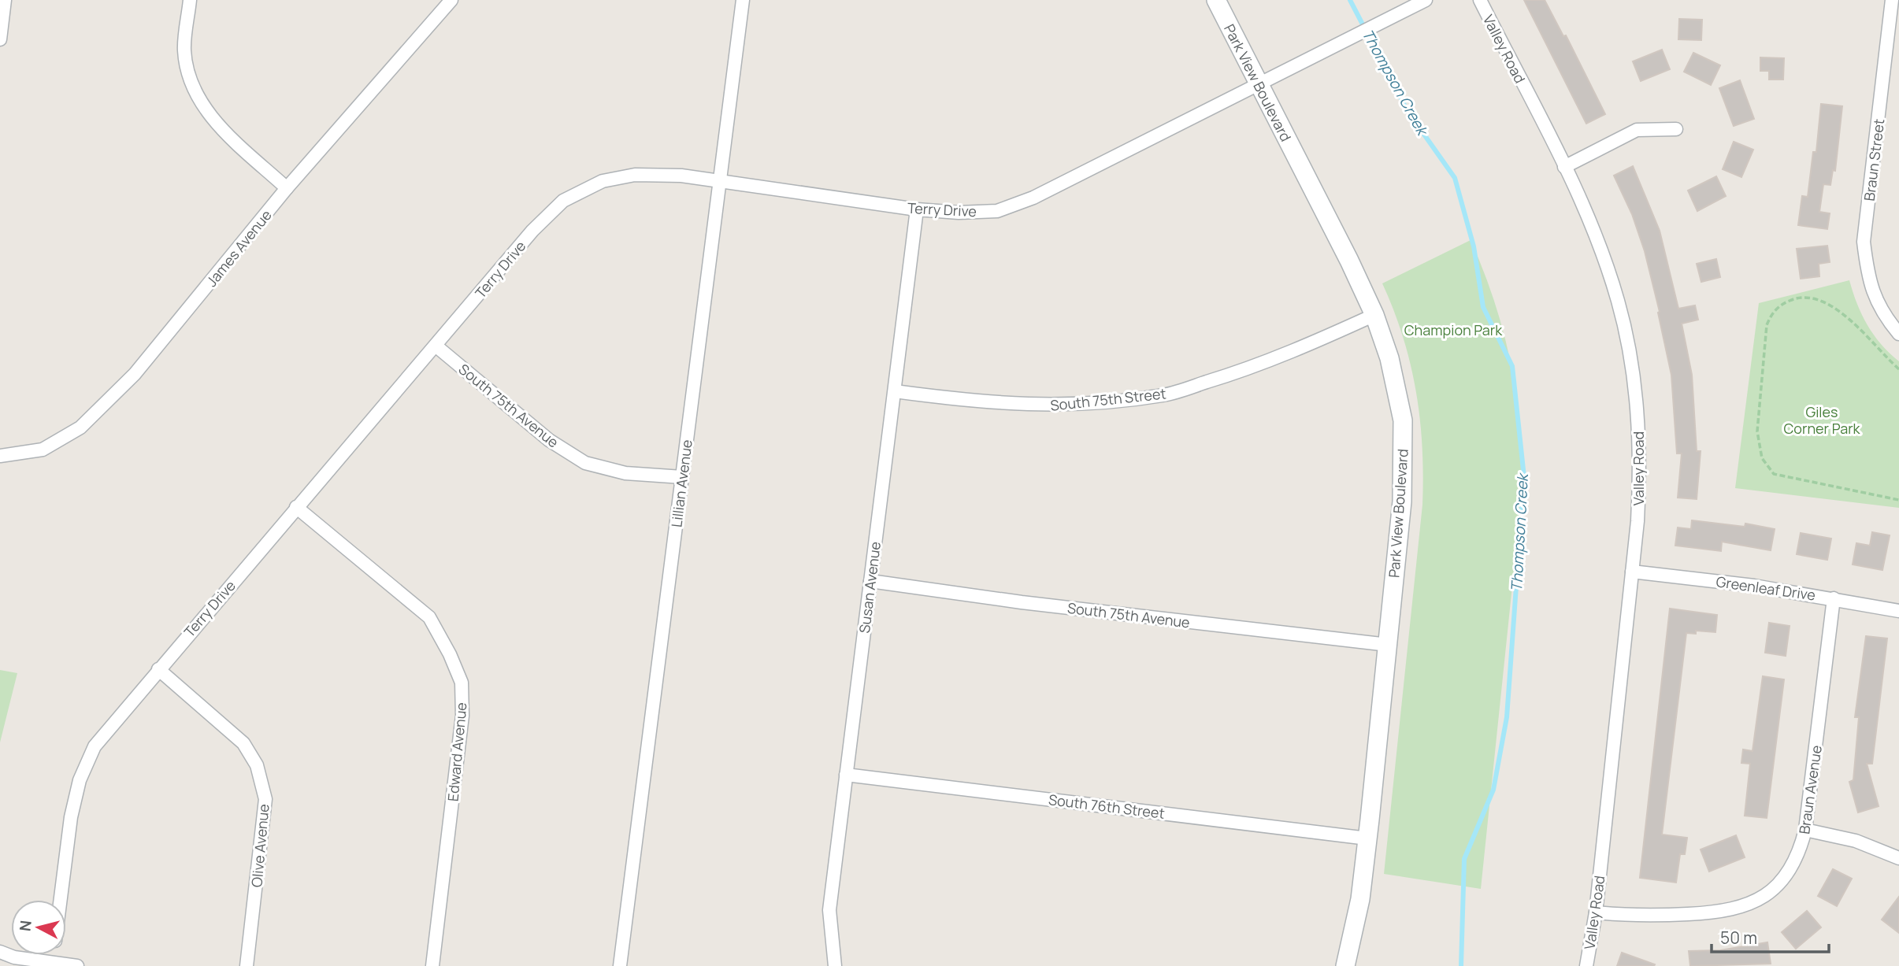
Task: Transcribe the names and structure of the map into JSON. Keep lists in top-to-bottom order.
{
  "streets": {
    "street": [
      "Valley Road",
      "Park View Boulevard",
      "Braun Street",
      "Terry Drive",
      "James Avenue",
      "South 75th Street",
      "South 75th Avenue",
      "Lillian Avenue",
      "Susan Avenue",
      "Greenleaf Drive",
      "Edward Avenue",
      "Braun Avenue",
      "South 76th Street",
      "Olive Avenue"
    ]
  },
  "crossings": [
    ["Valley Road", "Greenleaf Drive"],
    ["Valley Road", "Braun Avenue"],
    ["Park View Boulevard", "Terry Drive"],
    ["Park View Boulevard", "South 75th Street"],
    ["Park View Boulevard", "South 75th Avenue"],
    ["Park View Boulevard", "South 76th Street"],
    ["Terry Drive", "South 75th Avenue"],
    ["Terry Drive", "Lillian Avenue"],
    ["Terry Drive", "Susan Avenue"],
    ["Terry Drive", "Edward Avenue"],
    ["Terry Drive", "Olive Avenue"],
    ["South 75th Street", "Susan Avenue"],
    ["South 75th Avenue", "Lillian Avenue"],
    ["South 75th Avenue", "Susan Avenue"],
    ["Susan Avenue", "South 76th Street"],
    ["Greenleaf Drive", "Braun Avenue"]
  ],
  "water": ["Thompson Creek"],
  "parks": ["Champion Park", "Giles Corner Park"],
  "scale_bar": "50 m",
  "north": "left"
}
